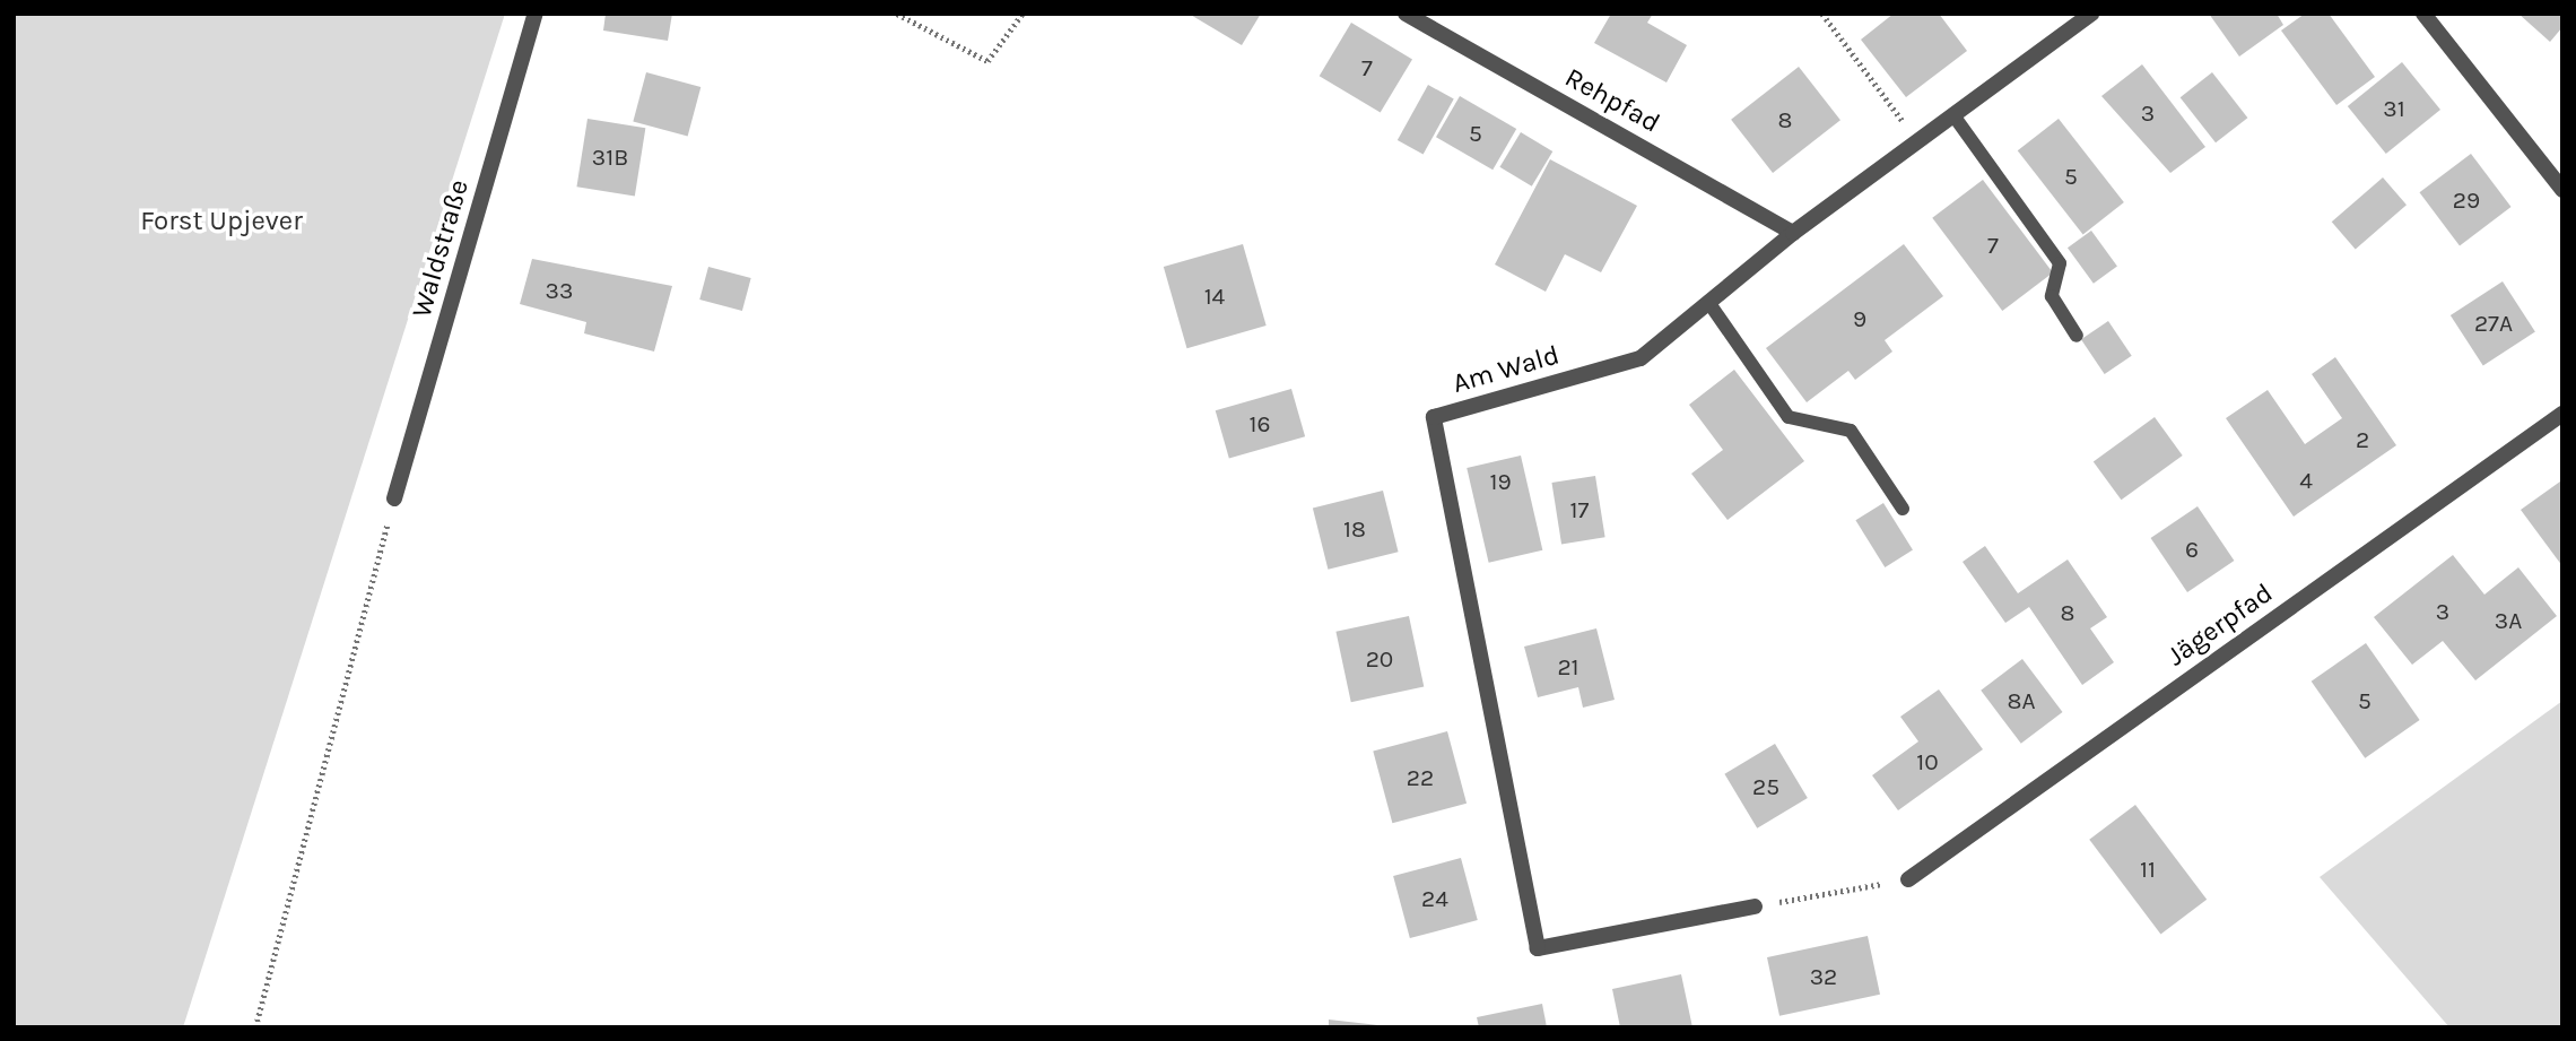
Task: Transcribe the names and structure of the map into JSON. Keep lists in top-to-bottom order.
{
  "streets": {
    "street": [
      "Rehpfad",
      "Waldstraße",
      "Am Wald",
      "Jägerpfad"
    ]
  },
  "crossings": [
    ["Rehpfad", "Am Wald"]
  ],
  "parks": ["Forst Upjever"],
  "house_numbers": [
    "7",
    "31",
    "3",
    "8",
    "5",
    "31B",
    "5",
    "29",
    "7",
    "33",
    "14",
    "9",
    "27A",
    "16",
    "2",
    "4",
    "19",
    "17",
    "18",
    "6",
    "3",
    "8",
    "3A",
    "20",
    "21",
    "8A",
    "5",
    "10",
    "22",
    "25",
    "11",
    "24",
    "32"
  ]
}
